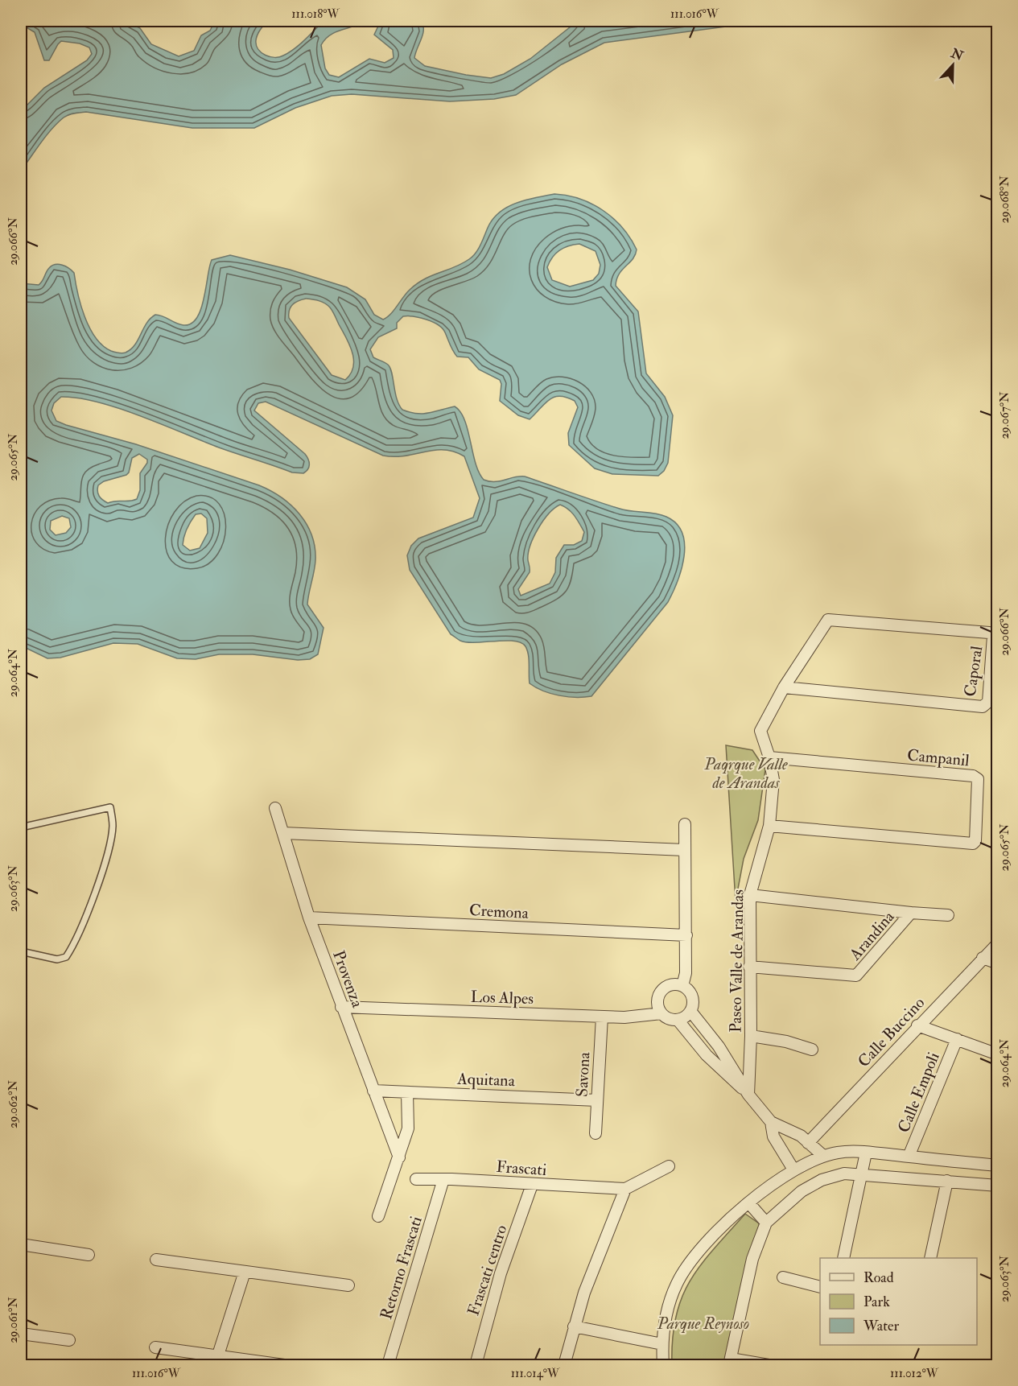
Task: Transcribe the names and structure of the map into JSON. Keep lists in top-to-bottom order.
{
  "streets": {
    "street": [
      "Caporal",
      "Campanil",
      "Cremona",
      "Arandina",
      "Paseo Valle de Arandas",
      "Provenza",
      "Los Alpes",
      "Calle Buccino",
      "Savona",
      "Aquitana",
      "Calle Empoli",
      "Frascati",
      "Retorno Frascati",
      "Frascati centro"
    ]
  },
  "crossings": [
    ["Caporal", "Paseo Valle de Arandas"],
    ["Campanil", "Paseo Valle de Arandas"],
    ["Cremona", "Provenza"],
    ["Arandina", "Paseo Valle de Arandas"],
    ["Provenza", "Los Alpes"],
    ["Provenza", "Aquitana"],
    ["Los Alpes", "Savona"],
    ["Savona", "Aquitana"],
    ["Frascati", "Retorno Frascati"],
    ["Frascati", "Frascati centro"]
  ],
  "parks": ["Paqrque Valle de Arandas", "Parque Reynoso"],
  "legend": ["Road", "Park", "Water"],
  "north": "top",
  "coordinates": [
    "111.018°W",
    "111.016°W",
    "29.068°N",
    "29.066°N",
    "29.067°N",
    "29.065°N",
    "29.064°N",
    "29.063°N",
    "29.062°N",
    "29.061°N",
    "111.014°W",
    "111.012°W"
  ]
}
